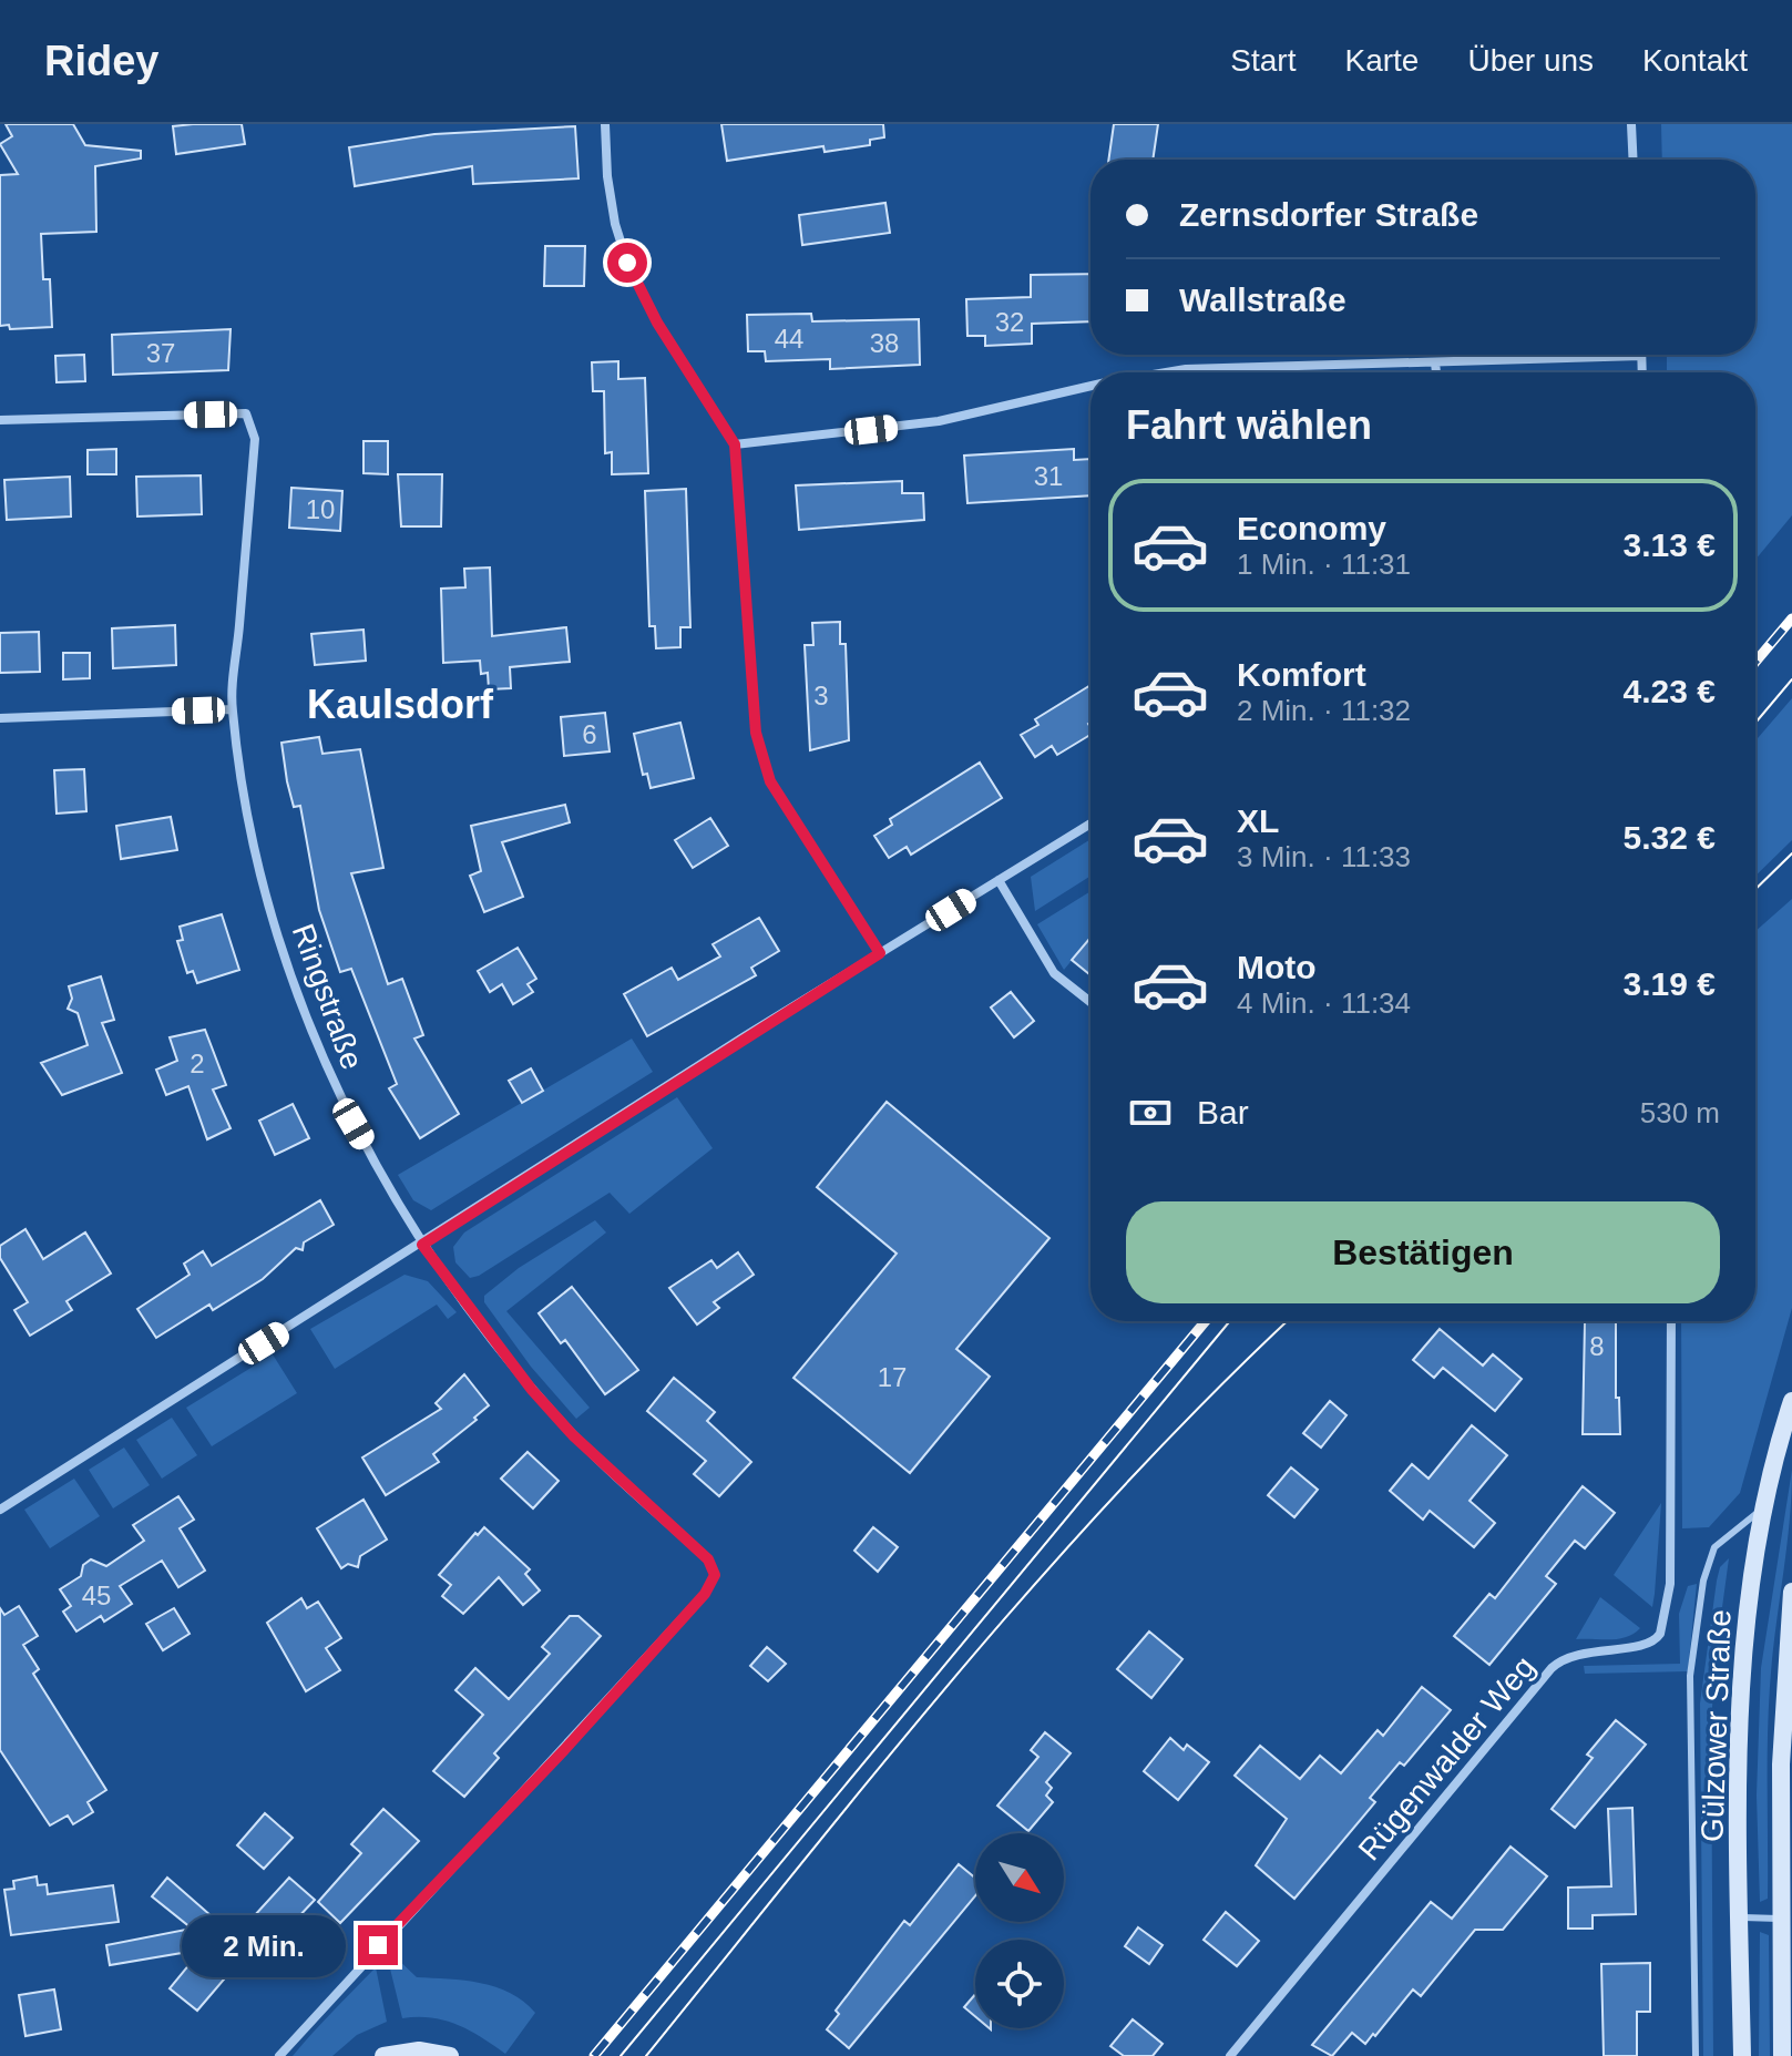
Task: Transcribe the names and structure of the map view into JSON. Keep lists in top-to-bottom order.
{
  "streets": {
    "main road": ["Gülzower Straße"],
    "street": ["Ringstraße", "Rügenwalder Weg"]
  },
  "districts": ["Kaulsdorf"],
  "house_numbers": [
    "32",
    "44",
    "38",
    "37",
    "31",
    "10",
    "3",
    "6",
    "2",
    "8",
    "17",
    "45"
  ],
  "north": "bottom right",
  "page": {
    "header": "Ridey",
    "nav": [
      "Start",
      "Karte",
      "Über uns",
      "Kontakt"
    ],
    "banner": ["Zernsdorfer Straße", "Wallstraße"],
    "heading": "Fahrt wählen",
    "list": [
      {
        "name": "Economy",
        "note": "1 Min. · 11:31",
        "value": "3.13 €"
      },
      {
        "name": "Komfort",
        "note": "2 Min. · 11:32",
        "value": "4.23 €"
      },
      {
        "name": "XL",
        "note": "3 Min. · 11:33",
        "value": "5.32 €"
      },
      {
        "name": "Moto",
        "note": "4 Min. · 11:34",
        "value": "3.19 €"
      }
    ],
    "pay": ["Bar", "530 m"],
    "buttons": "Bestätigen",
    "bubble": "2 Min."
  }
}
